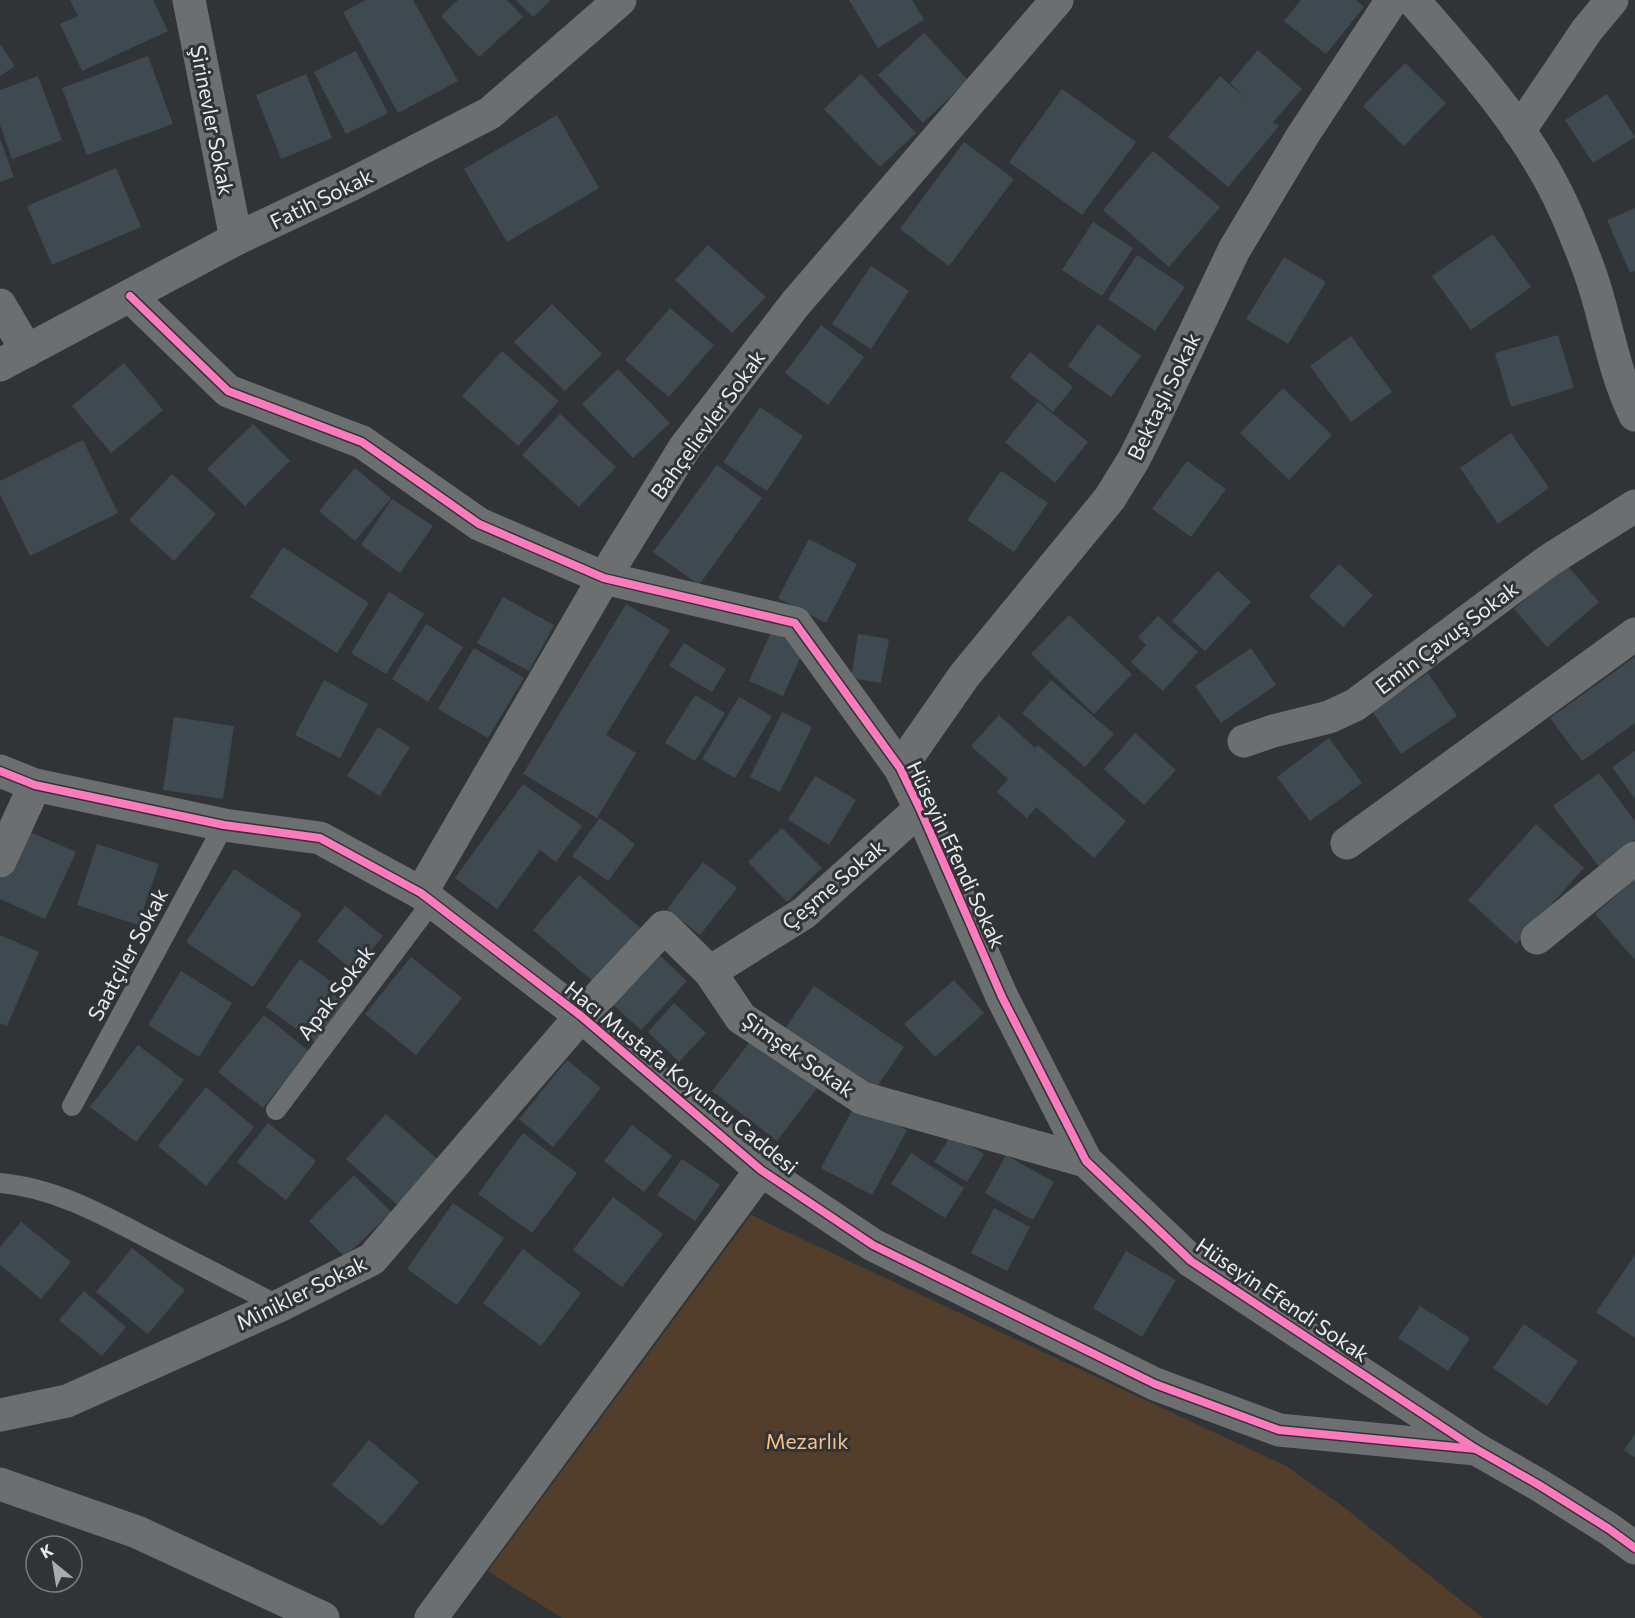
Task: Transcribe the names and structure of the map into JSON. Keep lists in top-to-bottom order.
{
  "streets": {
    "street": [
      "Şirinevler Sokak",
      "Fatih Sokak",
      "Bektaşlı Sokak",
      "Bahçelievler Sokak",
      "Emin Çavuş Sokak",
      "Hüseyin Efendi Sokak",
      "Çeşme Sokak",
      "Şimşek Sokak",
      "Hacı Mustafa Koyuncu Caddesi",
      "Minikler Sokak"
    ],
    "lane": ["Saatçiler Sokak", "Apak Sokak"]
  },
  "crossings": [
    ["Şirinevler Sokak", "Fatih Sokak"],
    ["Fatih Sokak", "Hüseyin Efendi Sokak"],
    ["Bektaşlı Sokak", "Hüseyin Efendi Sokak"],
    ["Bahçelievler Sokak", "Hüseyin Efendi Sokak"],
    ["Bahçelievler Sokak", "Apak Sokak"],
    ["Bahçelievler Sokak", "Hacı Mustafa Koyuncu Caddesi"],
    ["Hüseyin Efendi Sokak", "Çeşme Sokak"],
    ["Hüseyin Efendi Sokak", "Şimşek Sokak"],
    ["Hüseyin Efendi Sokak", "Hacı Mustafa Koyuncu Caddesi"],
    ["Çeşme Sokak", "Şimşek Sokak"],
    ["Saatçiler Sokak", "Hacı Mustafa Koyuncu Caddesi"],
    ["Apak Sokak", "Hacı Mustafa Koyuncu Caddesi"],
    ["Şimşek Sokak", "Hacı Mustafa Koyuncu Caddesi"],
    ["Şimşek Sokak", "Minikler Sokak"],
    ["Hacı Mustafa Koyuncu Caddesi", "Minikler Sokak"]
  ],
  "parks": ["Mezarlık"],
  "north": "top left"
}
